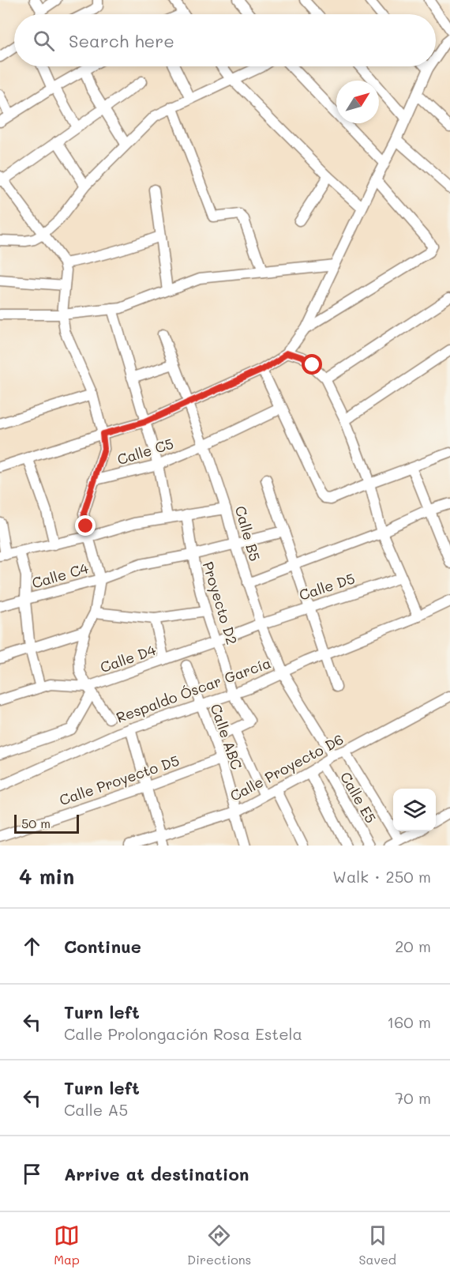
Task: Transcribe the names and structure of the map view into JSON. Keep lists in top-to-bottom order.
{
  "streets": {
    "street": [
      "Calle C5",
      "Calle B5",
      "Calle C4",
      "Calle D5",
      "Proyecto D2",
      "Calle D4",
      "Respaldo Óscar García",
      "Calle ABC",
      "Calle Proyecto D6",
      "Calle Proyecto D5",
      "Calle E5"
    ]
  },
  "crossings": [
    ["Calle C5", "Calle B5"],
    ["Calle B5", "Calle D5"],
    ["Calle B5", "Calle D4"],
    ["Calle B5", "Respaldo Óscar García"],
    ["Calle B5", "Calle Proyecto D6"],
    ["Calle C4", "Proyecto D2"],
    ["Calle D5", "Calle D4"],
    ["Proyecto D2", "Calle D4"],
    ["Proyecto D2", "Respaldo Óscar García"],
    ["Respaldo Óscar García", "Calle ABC"],
    ["Calle ABC", "Calle Proyecto D6"],
    ["Calle ABC", "Calle Proyecto D5"],
    ["Calle Proyecto D6", "Calle E5"]
  ],
  "scale_bar": "50 m",
  "north": "top right",
  "page": {
    "search": "Search here",
    "scale": "50 m",
    "heading": ["4 min", "Walk · 250 m"],
    "list": [
      ["Continue", "20 m"],
      ["Turn left", "Calle Prolongación Rosa Estela", "160 m"],
      ["Turn left", "Calle A5", "70 m"],
      "Arrive at destination"
    ],
    "nav": ["Map", "Directions", "Saved"]
  }
}
